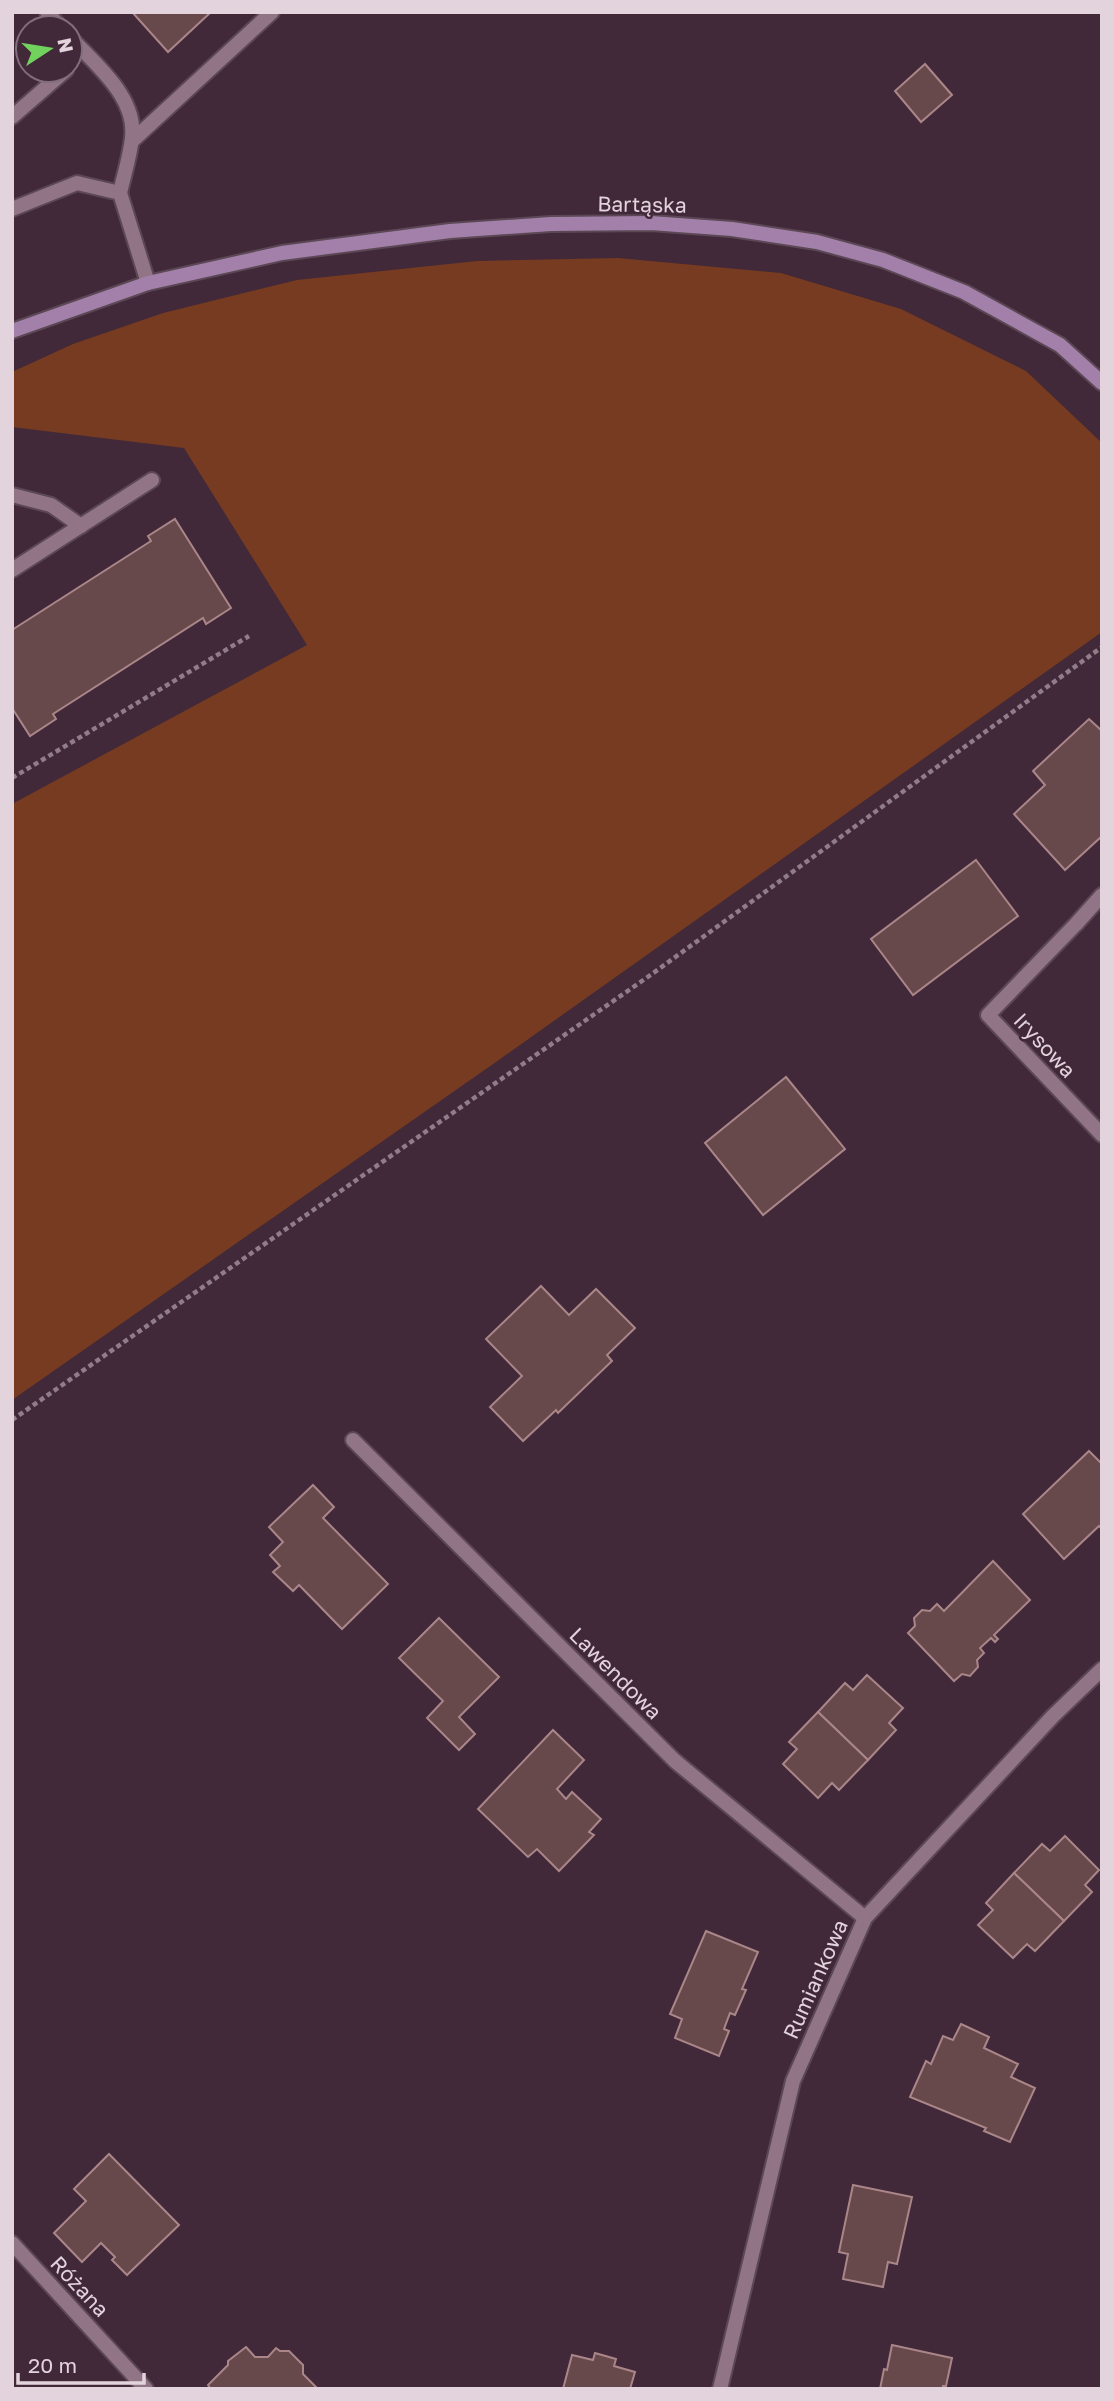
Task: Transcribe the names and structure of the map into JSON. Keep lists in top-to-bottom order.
{
  "streets": {
    "street": [
      "Bartąska",
      "Irysowa",
      "Lawendowa",
      "Rumiankowa",
      "Różana"
    ]
  },
  "crossings": [
    ["Lawendowa", "Rumiankowa"]
  ],
  "scale_bar": "20 m",
  "north": "right"
}
